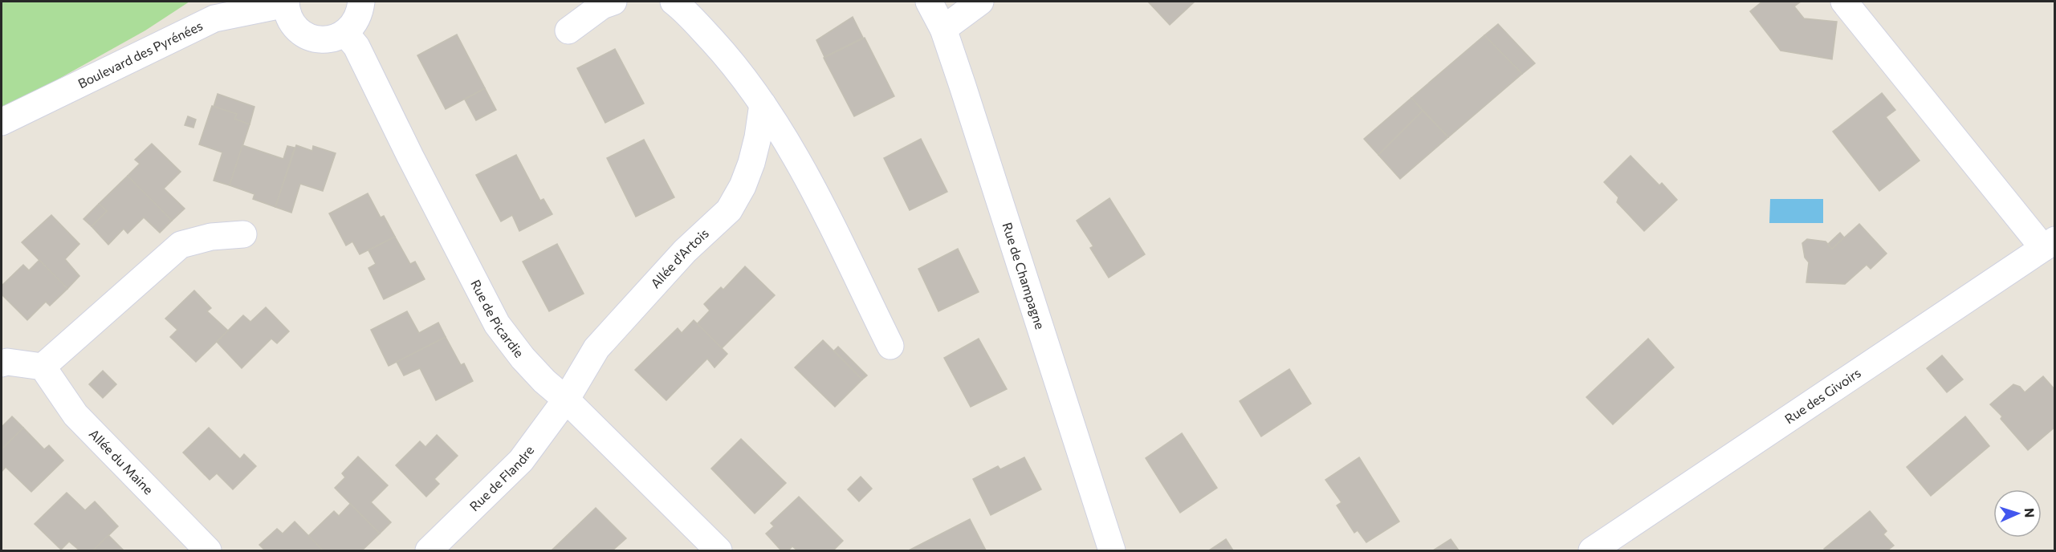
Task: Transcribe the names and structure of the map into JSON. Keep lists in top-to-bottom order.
{
  "streets": {
    "street": [
      "Boulevard des Pyrénées",
      "Allée d'Artois",
      "Rue de Champagne",
      "Rue de Picardie",
      "Rue des Givoirs",
      "Allée du Maine",
      "Rue de Flandre"
    ]
  },
  "crossings": [
    ["Allée d'Artois", "Rue de Picardie"],
    ["Allée d'Artois", "Rue de Flandre"],
    ["Rue de Picardie", "Rue de Flandre"]
  ],
  "north": "right"
}
